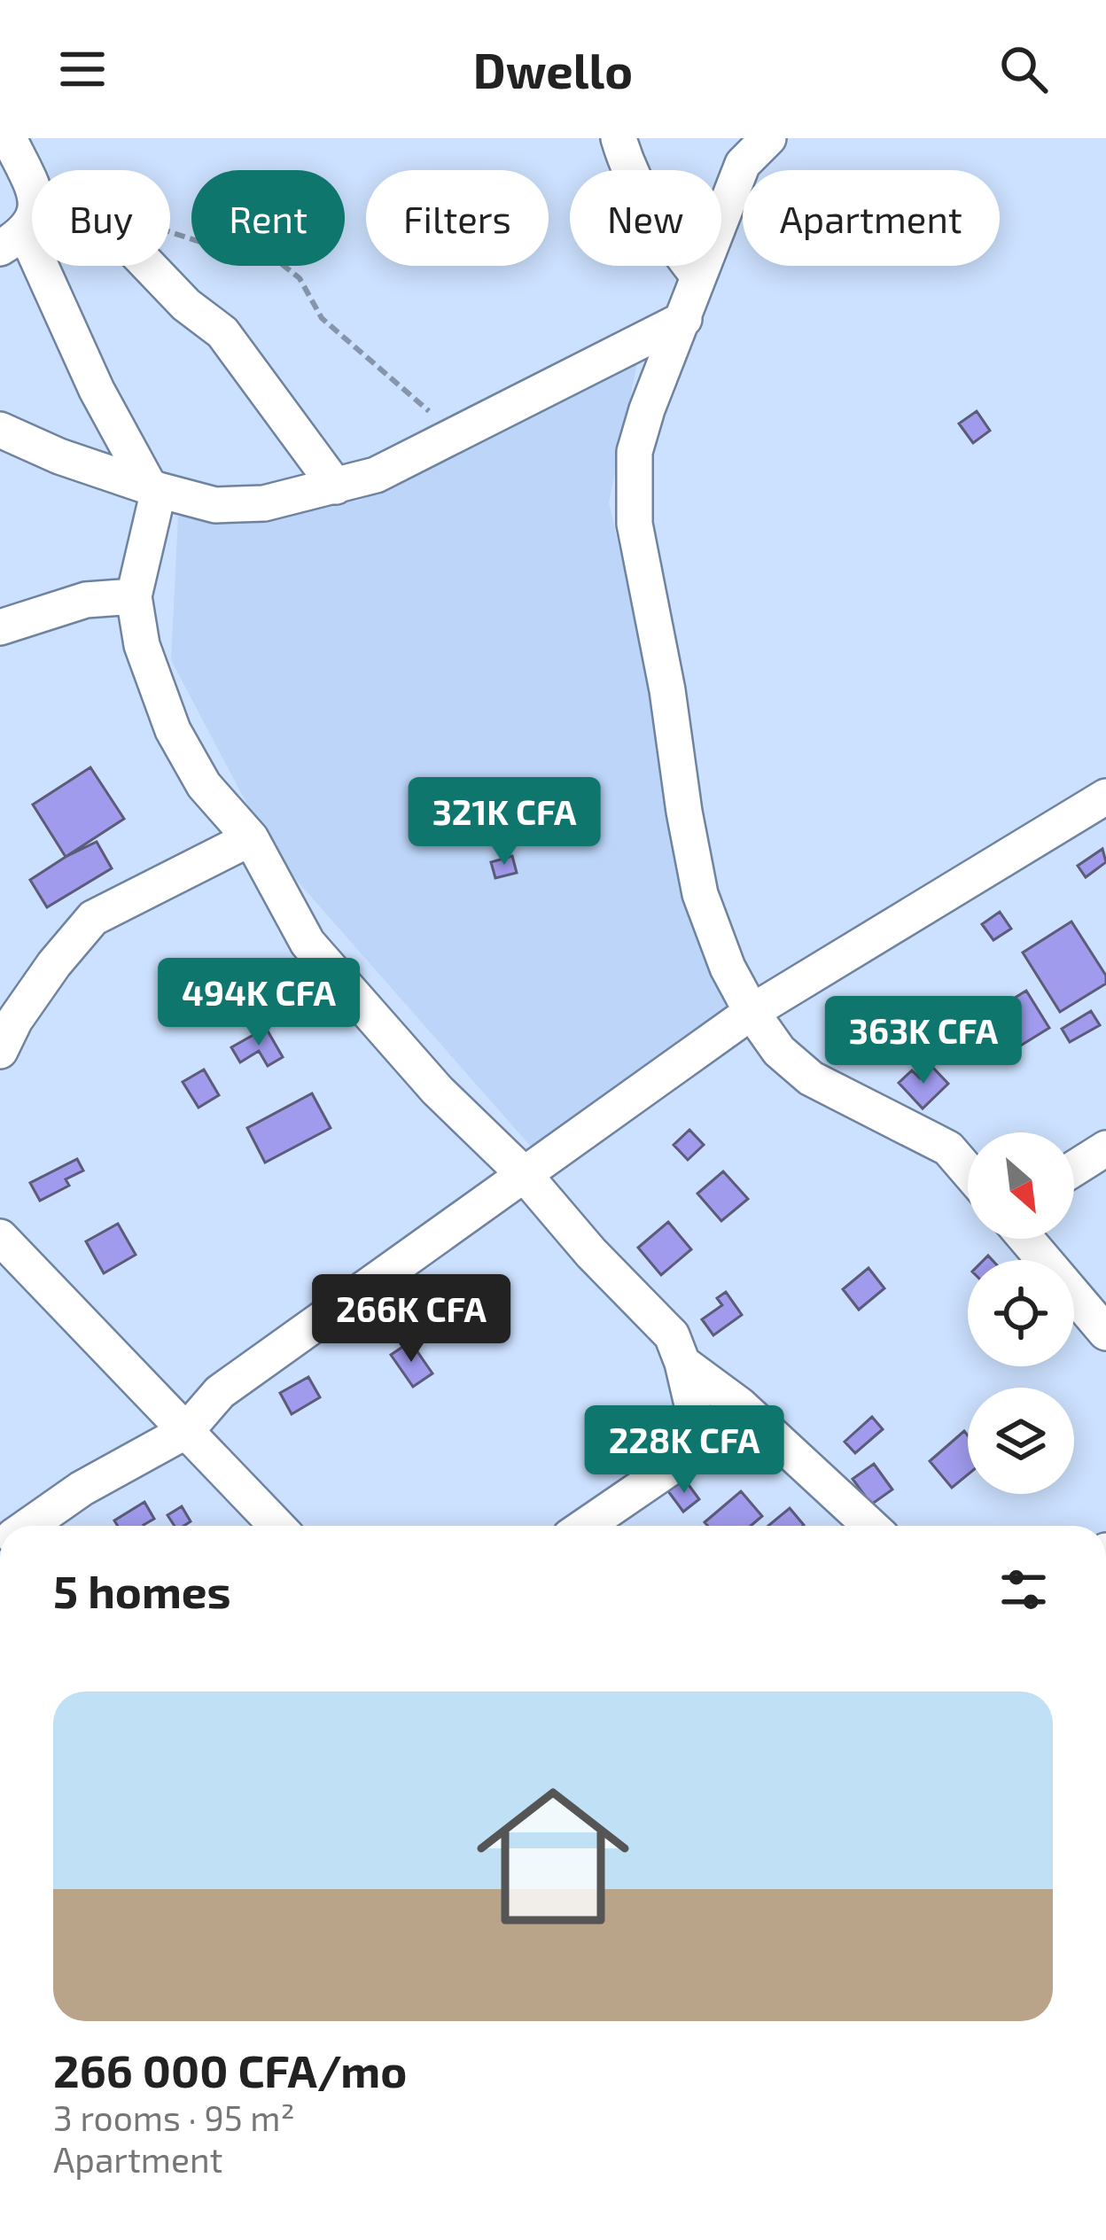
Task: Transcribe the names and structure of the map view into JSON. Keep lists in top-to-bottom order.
{
  "north": "bottom right",
  "page": {
    "header": "Dwello",
    "chip": [
      "Buy",
      "Rent",
      "Filters",
      "New",
      "Apartment"
    ],
    "price": [
      "321K CFA",
      "494K CFA",
      "363K CFA",
      "266K CFA",
      "228K CFA"
    ],
    "heading": "5 homes",
    "list": [
      {
        "name": "266 000 CFA/mo",
        "note": "3 rooms · 95 m² · Apartment"
      }
    ]
  }
}
